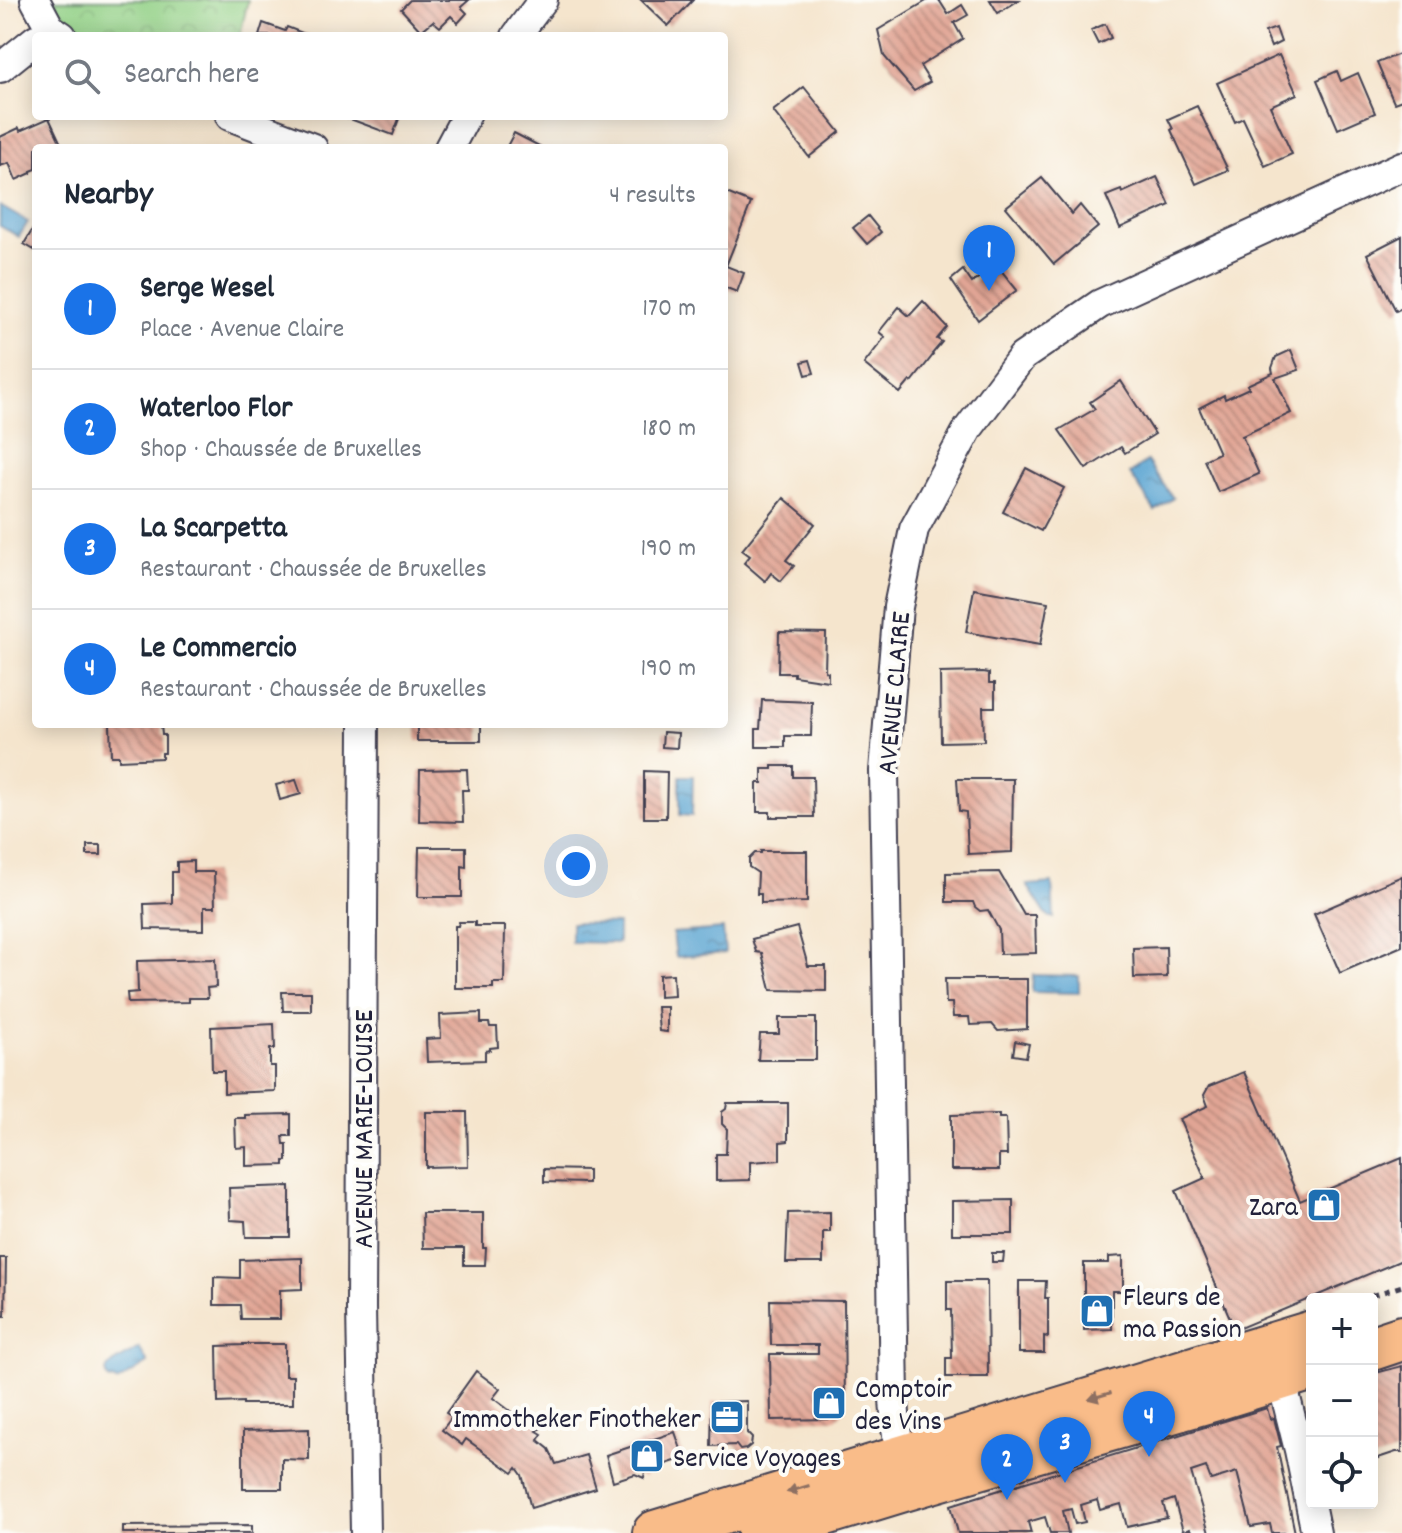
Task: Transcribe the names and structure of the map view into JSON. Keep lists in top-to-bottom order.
{
  "streets": {
    "street": ["AVENUE CLAIRE", "AVENUE MARIE-LOUISE"]
  },
  "places": {
    "shop": [
      "Zara",
      "Fleurs de ma Passion",
      "Comptoir des Vins",
      "Service Voyages"
    ],
    "office": ["Immotheker Finotheker"]
  },
  "page": {
    "search": "Search here",
    "heading": ["Nearby", "4 results"],
    "pins": [
      "1",
      "4",
      "3",
      "2"
    ],
    "list": [
      {
        "mark": "1",
        "name": "Serge Wesel",
        "note": "Place · Avenue Claire",
        "value": "170 m"
      },
      {
        "mark": "2",
        "name": "Waterloo Flor",
        "note": "Shop · Chaussée de Bruxelles",
        "value": "180 m"
      },
      {
        "mark": "3",
        "name": "La Scarpetta",
        "note": "Restaurant · Chaussée de Bruxelles",
        "value": "190 m"
      },
      {
        "mark": "4",
        "name": "Le Commercio",
        "note": "Restaurant · Chaussée de Bruxelles",
        "value": "190 m"
      }
    ],
    "map_buttons": ["+", "−"]
  }
}
